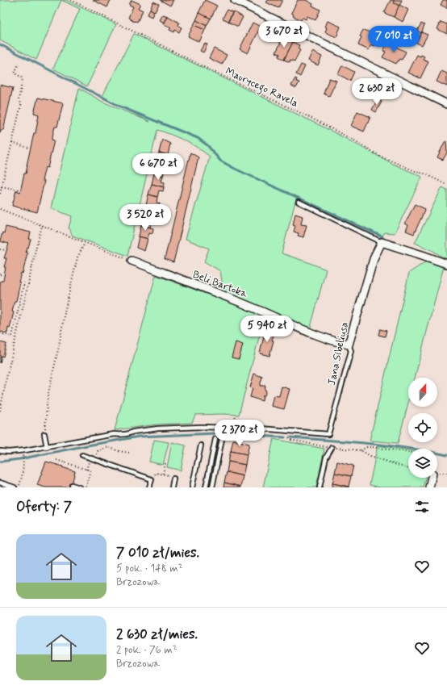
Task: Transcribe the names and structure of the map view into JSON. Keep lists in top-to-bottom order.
{
  "streets": {
    "street": ["Beli Bartoka", "Jana Sibeliusa"],
    "path": ["Maurycego Ravela"]
  },
  "crossings": [
    ["Beli Bartoka", "Jana Sibeliusa"]
  ],
  "north": "top",
  "page": {
    "price": [
      "3 670 zł",
      "7 010 zł",
      "2 630 zł",
      "6 670 zł",
      "3 520 zł",
      "5 940 zł",
      "2 370 zł"
    ],
    "heading": "Oferty: 7",
    "list": [
      {
        "name": "7 010 zł/mies.",
        "note": "5 pok. · 148 m² · Brzozowa"
      },
      {
        "name": "2 630 zł/mies.",
        "note": "2 pok. · 76 m² · Brzozowa"
      }
    ]
  }
}
